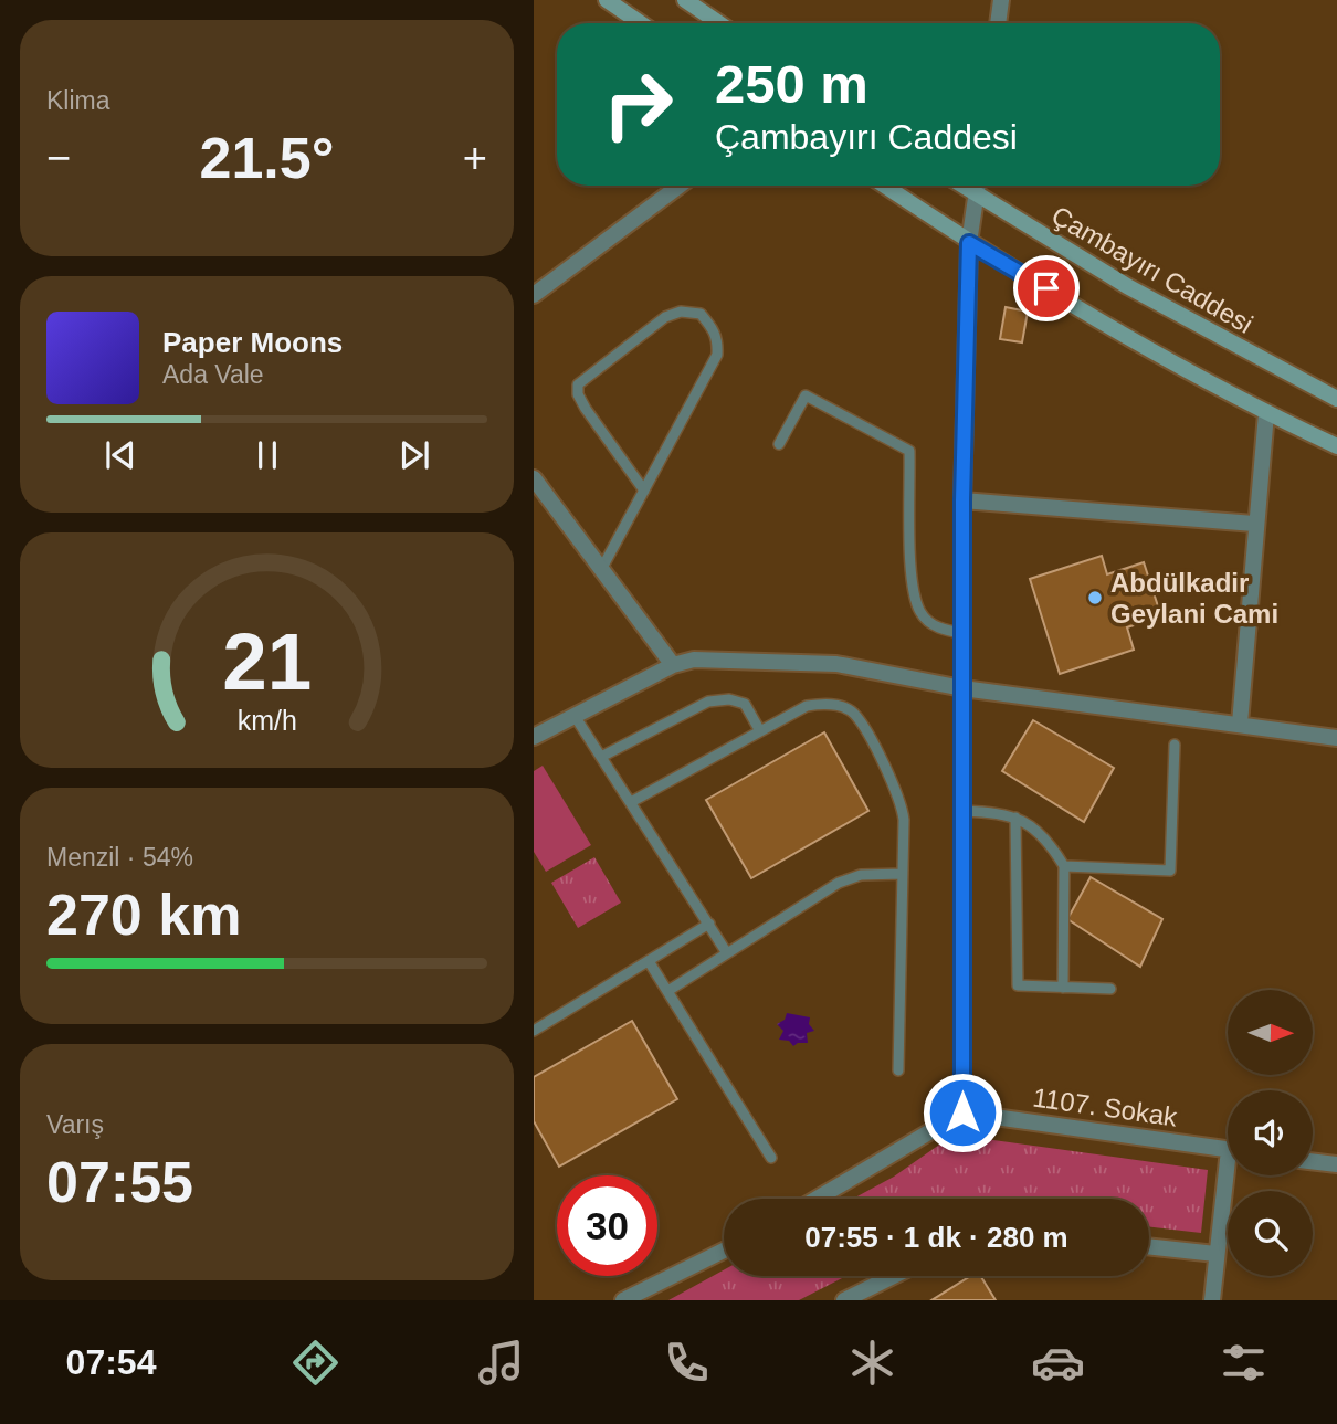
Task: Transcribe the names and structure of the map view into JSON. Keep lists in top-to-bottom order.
{
  "streets": {
    "main road": ["Çambayırı Caddesi"],
    "street": ["1107. Sokak"]
  },
  "places": ["Abdülkadir Geylani Cami"],
  "north": "right",
  "page": {
    "tile": [
      "Klima",
      ["Menzil · 54%", "270 km"],
      ["Varış", "07:55"]
    ],
    "turn": ["250 m", "Çambayırı Caddesi"],
    "heat": ["−", "21.5°", "+"],
    "song": ["Paper Moons", "Ada Vale"],
    "limit": "30",
    "trip": "07:55 · 1 dk · 280 m",
    "tabs": "07:54",
    "gauge": ["21", "km/h"]
  }
}
